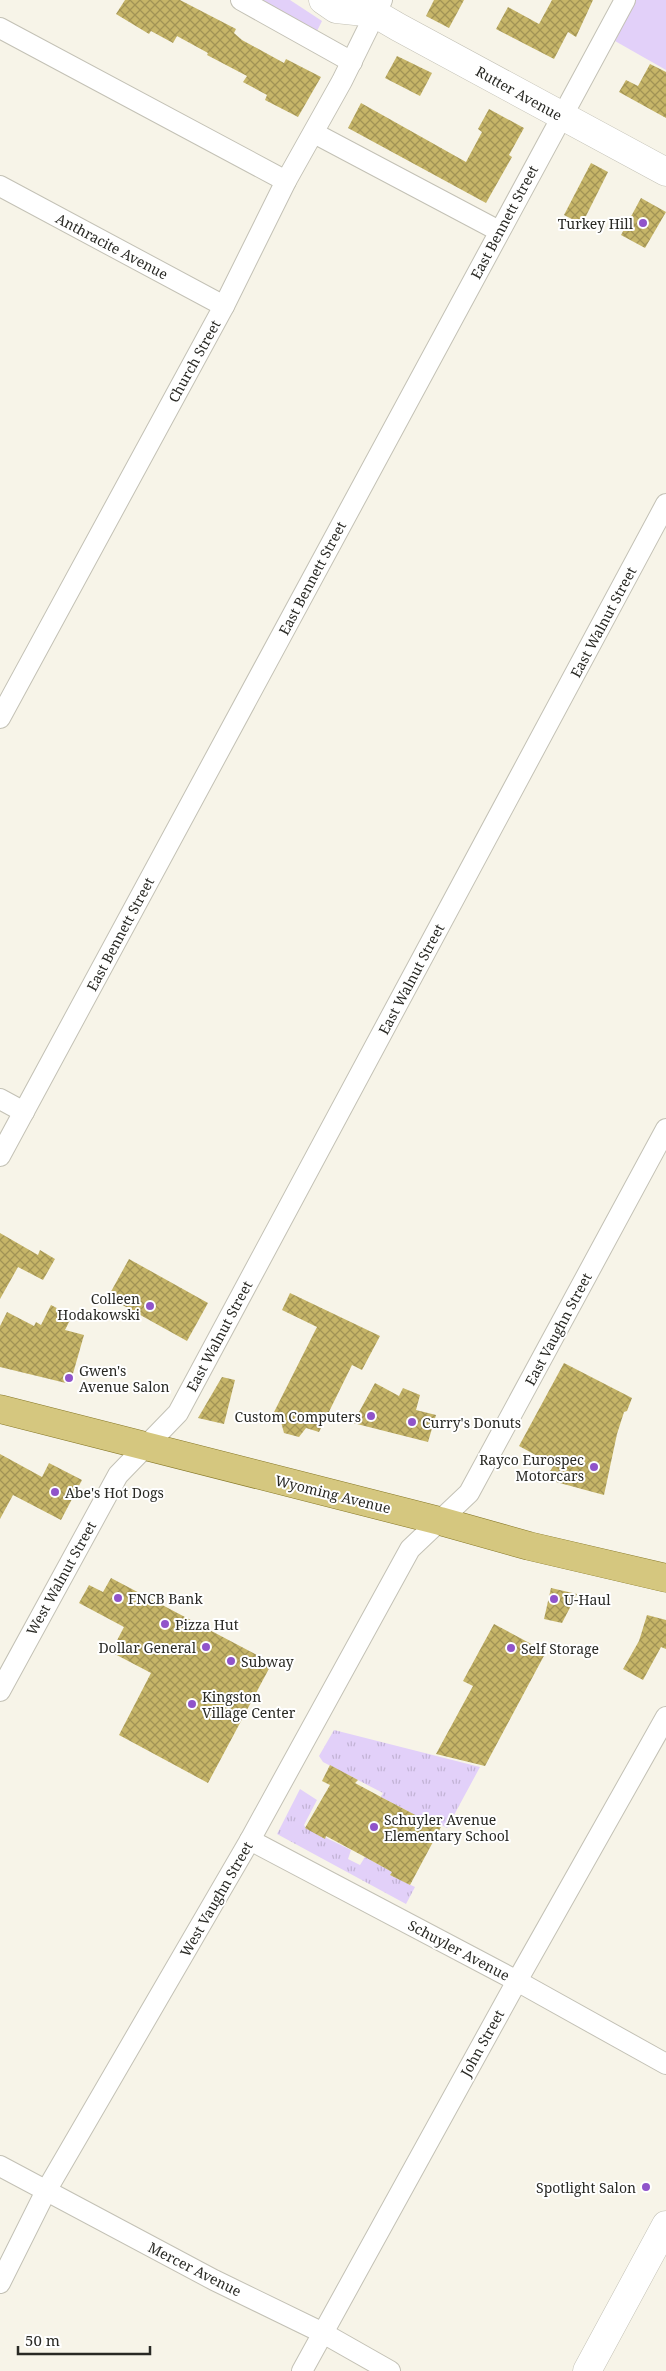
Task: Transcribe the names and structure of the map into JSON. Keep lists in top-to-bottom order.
{
  "streets": {
    "main road": ["Rutter Avenue", "Wyoming Avenue"],
    "street": [
      "East Bennett Street",
      "Anthracite Avenue",
      "Church Street",
      "East Walnut Street",
      "East Vaughn Street",
      "West Walnut Street",
      "West Vaughn Street",
      "Schuyler Avenue",
      "John Street",
      "Mercer Avenue"
    ]
  },
  "crossings": [
    ["Rutter Avenue", "East Bennett Street"],
    ["Rutter Avenue", "Church Street"],
    ["Anthracite Avenue", "Church Street"],
    ["East Walnut Street", "Wyoming Avenue"],
    ["East Walnut Street", "West Walnut Street"],
    ["East Vaughn Street", "Wyoming Avenue"],
    ["East Vaughn Street", "West Vaughn Street"],
    ["Wyoming Avenue", "West Walnut Street"],
    ["Wyoming Avenue", "West Vaughn Street"],
    ["West Vaughn Street", "Schuyler Avenue"],
    ["West Vaughn Street", "Mercer Avenue"],
    ["Schuyler Avenue", "John Street"],
    ["John Street", "Mercer Avenue"]
  ],
  "places": [
    "Turkey Hill",
    "Colleen Hodakowski",
    "Gwen's Avenue Salon",
    "Custom Computers",
    "Curry's Donuts",
    "Rayco Eurospec Motorcars",
    "Abe's Hot Dogs",
    "FNCB Bank",
    "U-Haul",
    "Pizza Hut",
    "Dollar General",
    "Self Storage",
    "Subway",
    "Kingston Village Center",
    "Schuyler Avenue Elementary School",
    "Spotlight Salon"
  ],
  "scale_bar": "50 m"
}
